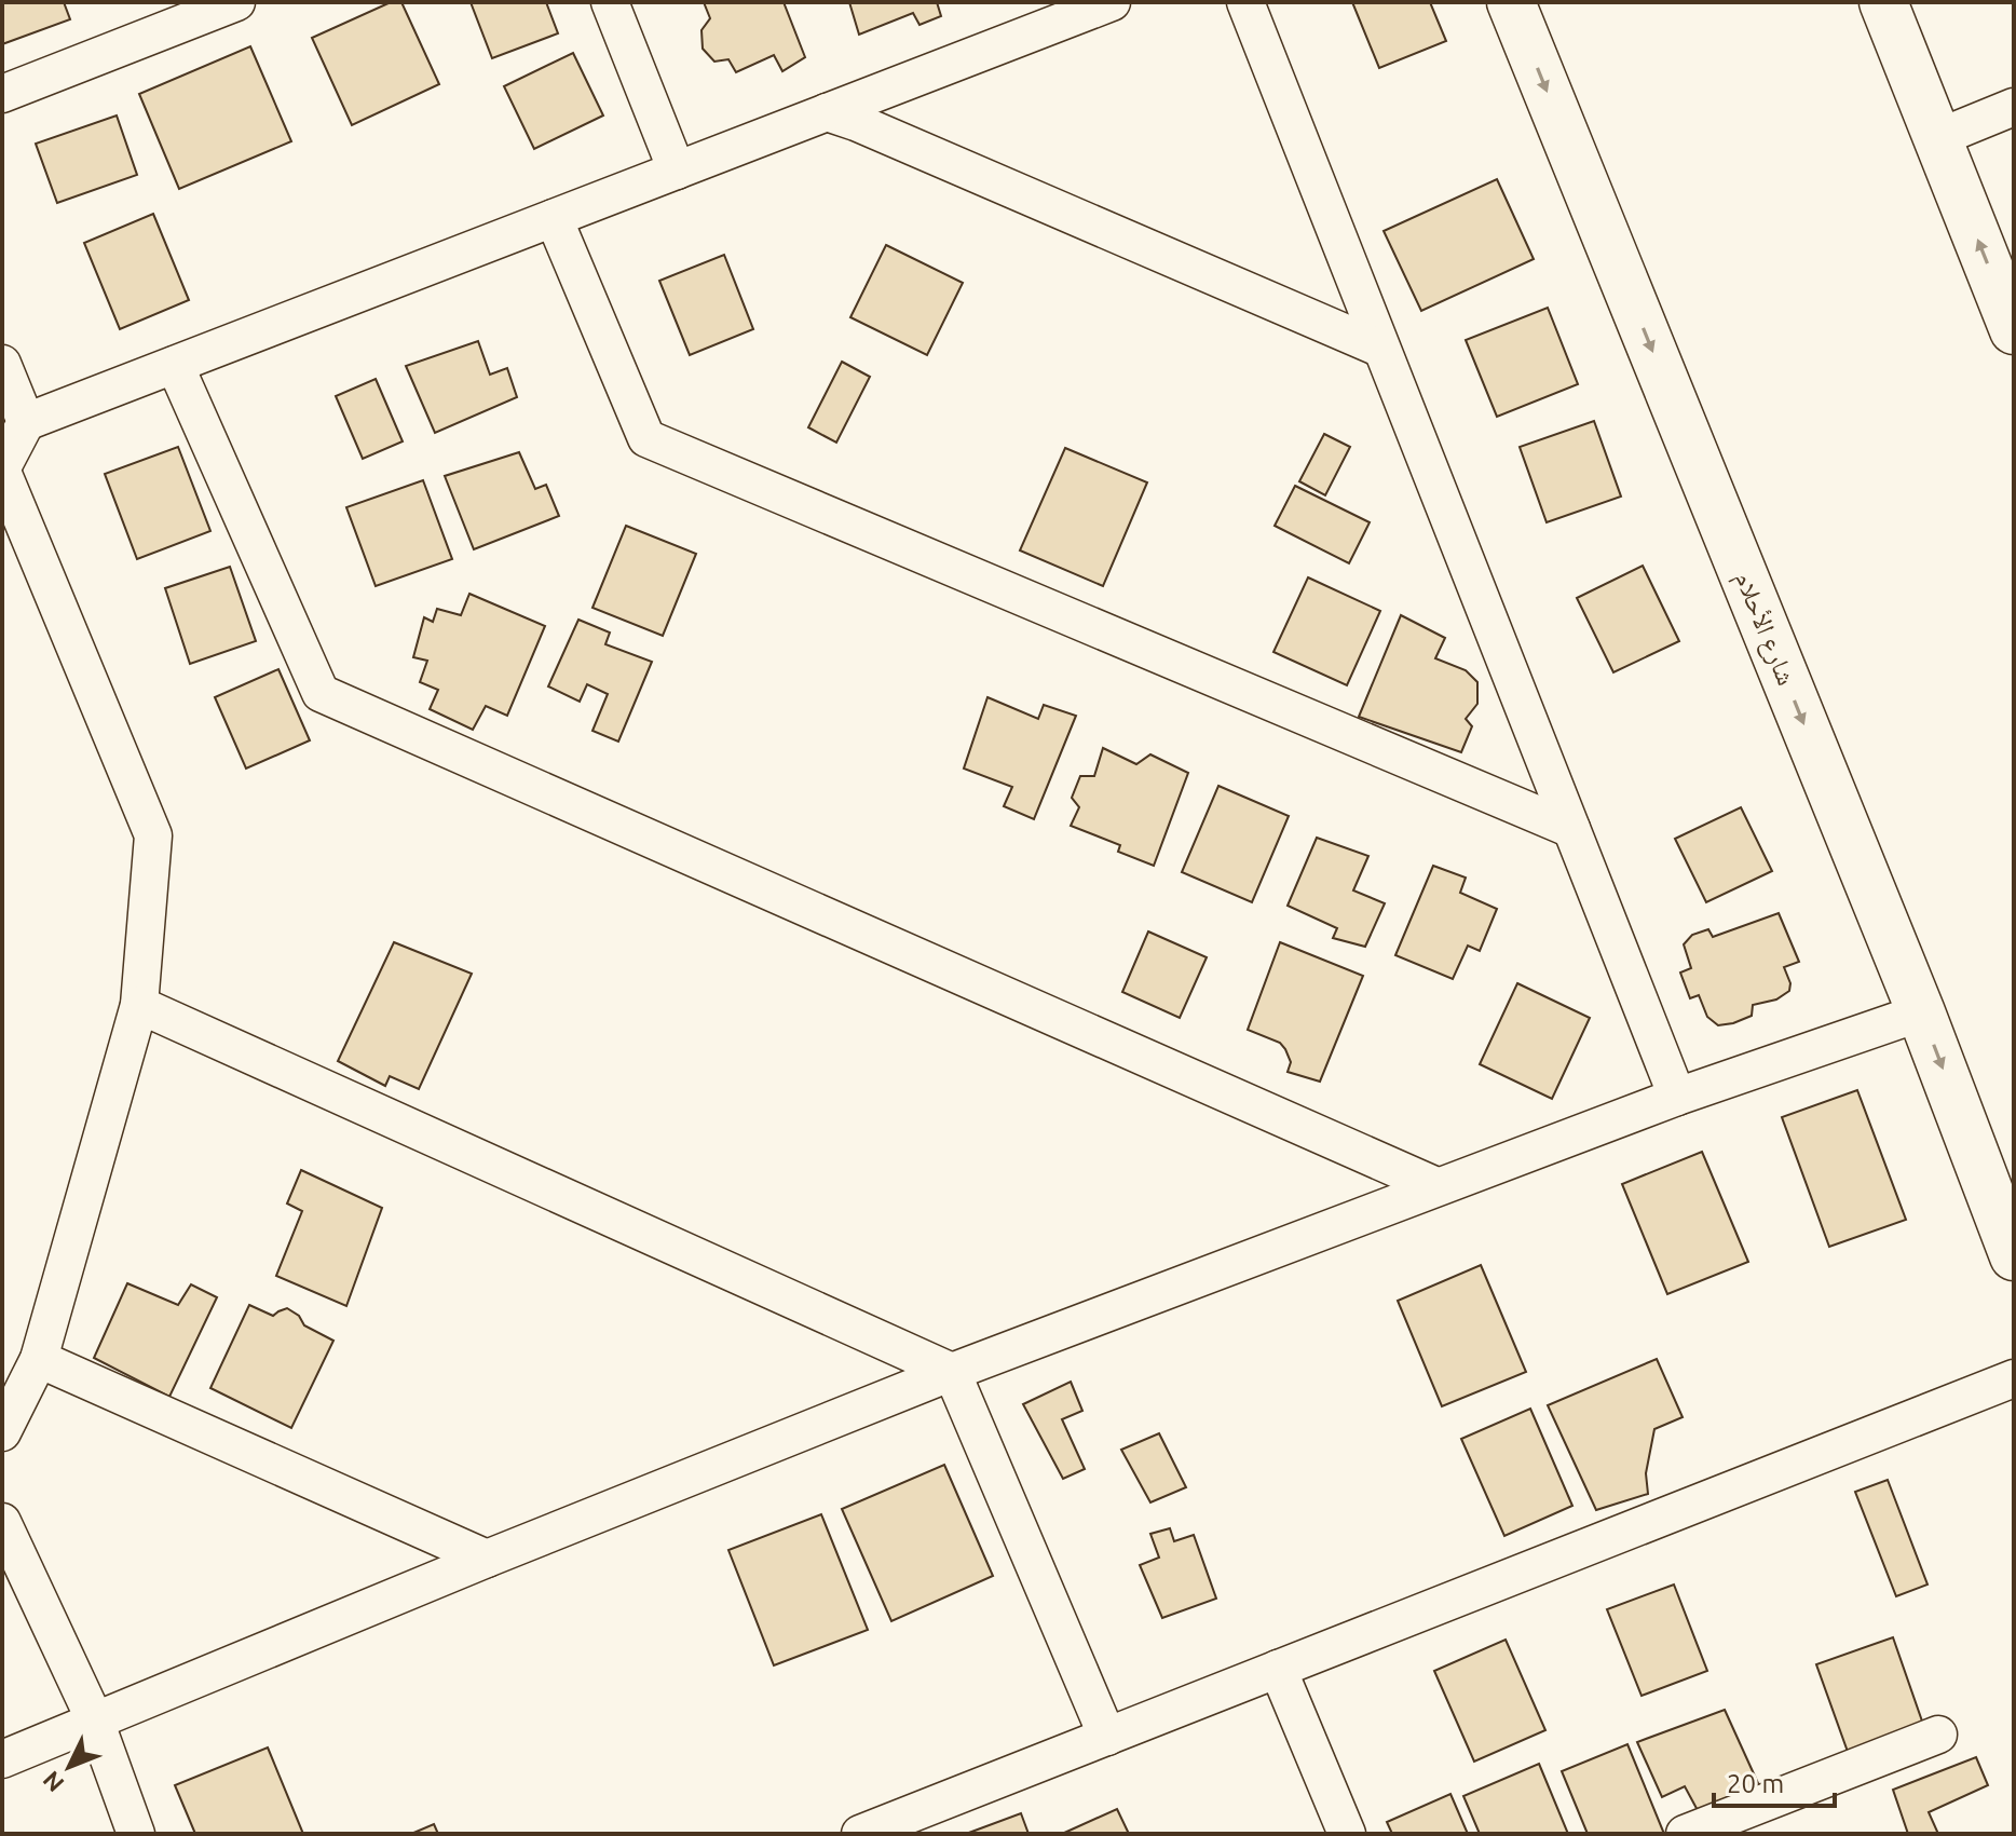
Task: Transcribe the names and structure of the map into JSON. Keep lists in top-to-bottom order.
{
  "streets": {
    "main road": ["شارع الأحلام"]
  },
  "one_way": ["شارع الأحلام"],
  "scale_bar": "20 m",
  "north": "bottom left"
}
